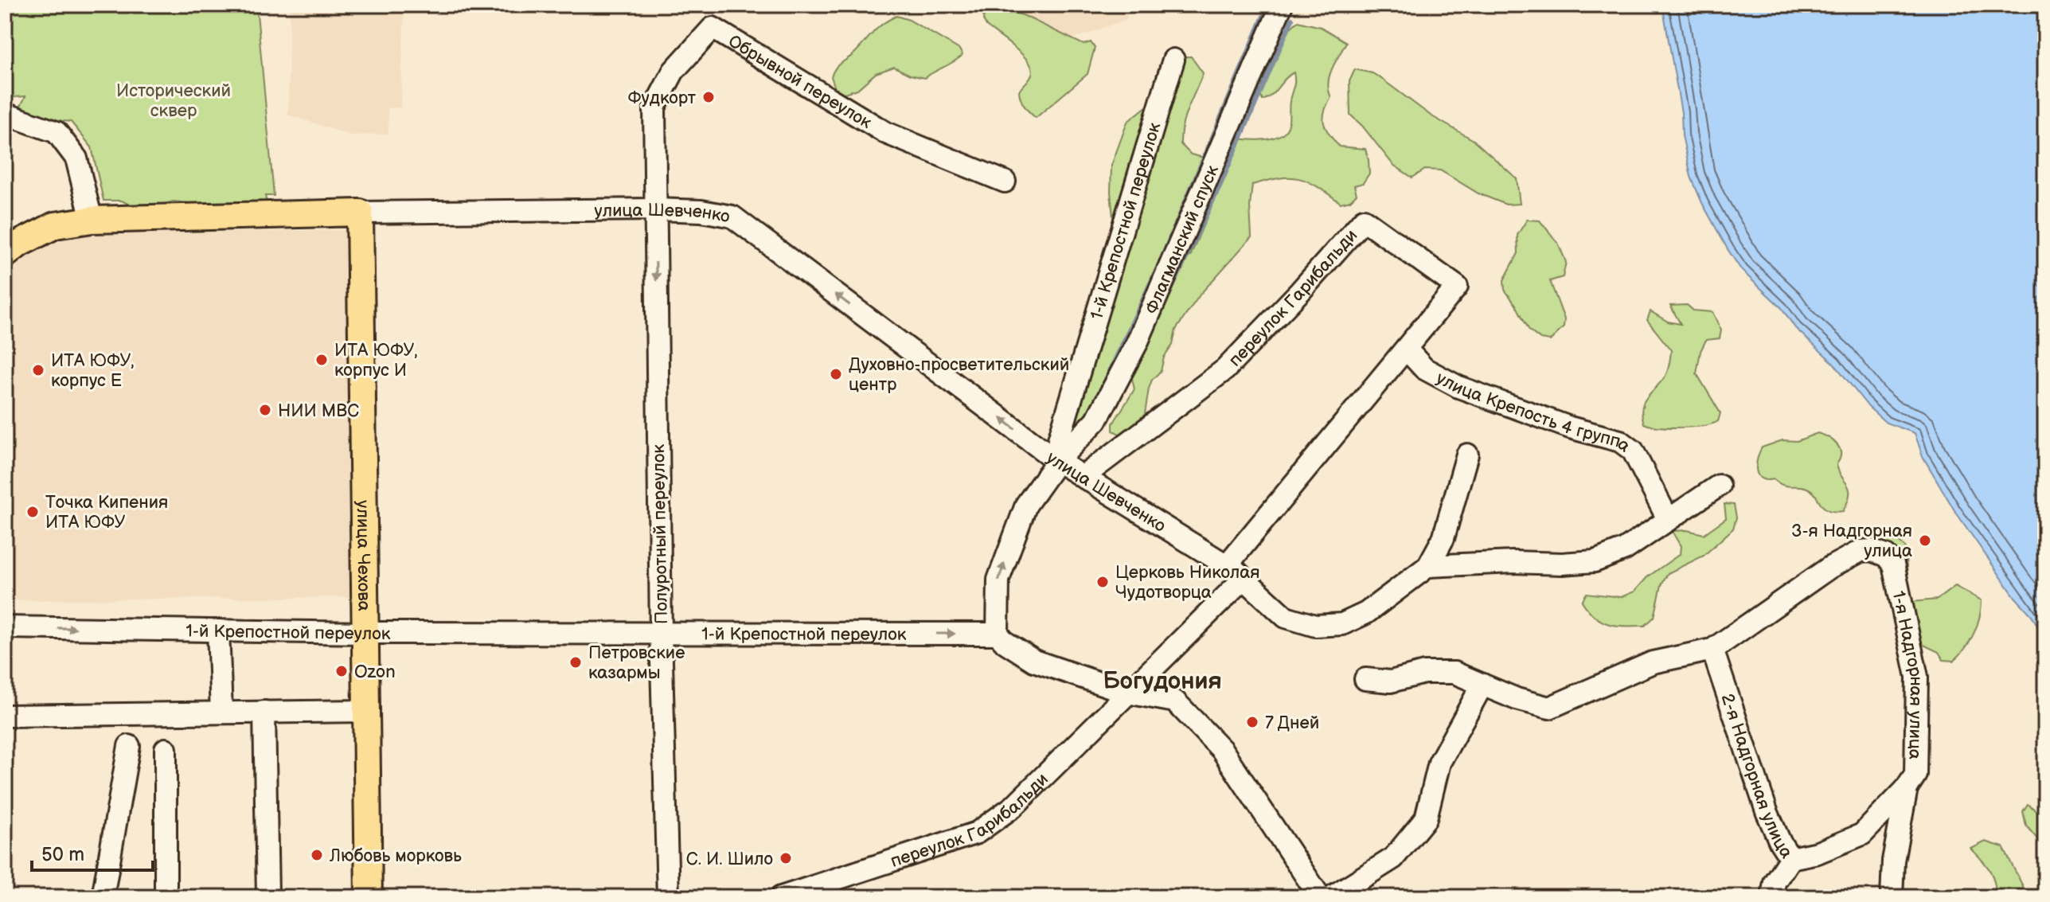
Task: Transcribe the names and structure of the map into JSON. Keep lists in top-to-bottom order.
{
  "streets": {
    "main road": ["улица Шевченко", "улица Чехова"],
    "street": [
      "Обрывной переулок",
      "1-й Крепостной переулок",
      "Флагманский спуск",
      "переулок Гарибальди",
      "улица Крепость 4 группа",
      "Полуротный переулок",
      "1-я Надгорная улица",
      "2-я Надгорная улица"
    ]
  },
  "crossings": [
    ["Обрывной переулок", "улица Шевченко"],
    ["Обрывной переулок", "Полуротный переулок"],
    ["улица Шевченко", "1-й Крепостной переулок"],
    ["улица Шевченко", "Флагманский спуск"],
    ["улица Шевченко", "переулок Гарибальди"],
    ["улица Шевченко", "Полуротный переулок"],
    ["улица Шевченко", "улица Чехова"],
    ["1-й Крепостной переулок", "Флагманский спуск"],
    ["1-й Крепостной переулок", "Полуротный переулок"],
    ["1-й Крепостной переулок", "улица Чехова"],
    ["переулок Гарибальди", "улица Крепость 4 группа"],
    ["1-я Надгорная улица", "2-я Надгорная улица"]
  ],
  "one_way": ["1-й Крепостной переулок", "Полуротный переулок"],
  "districts": ["Богудония"],
  "parks": ["Исторический сквер"],
  "places": [
    "Фудкорт",
    "ИТА ЮФУ, корпус И",
    "ИТА ЮФУ, корпус Е",
    "Духовно-просветительский центр",
    "НИИ МВС",
    "Точка Кипения ИТА ЮФУ",
    "3-я Надгорная улица",
    "Церковь Николая Чудотворца",
    "Петровские казармы",
    "Ozon",
    "7 Дней",
    "Любовь морковь",
    "С. И. Шило"
  ],
  "scale_bar": "50 m"
}
